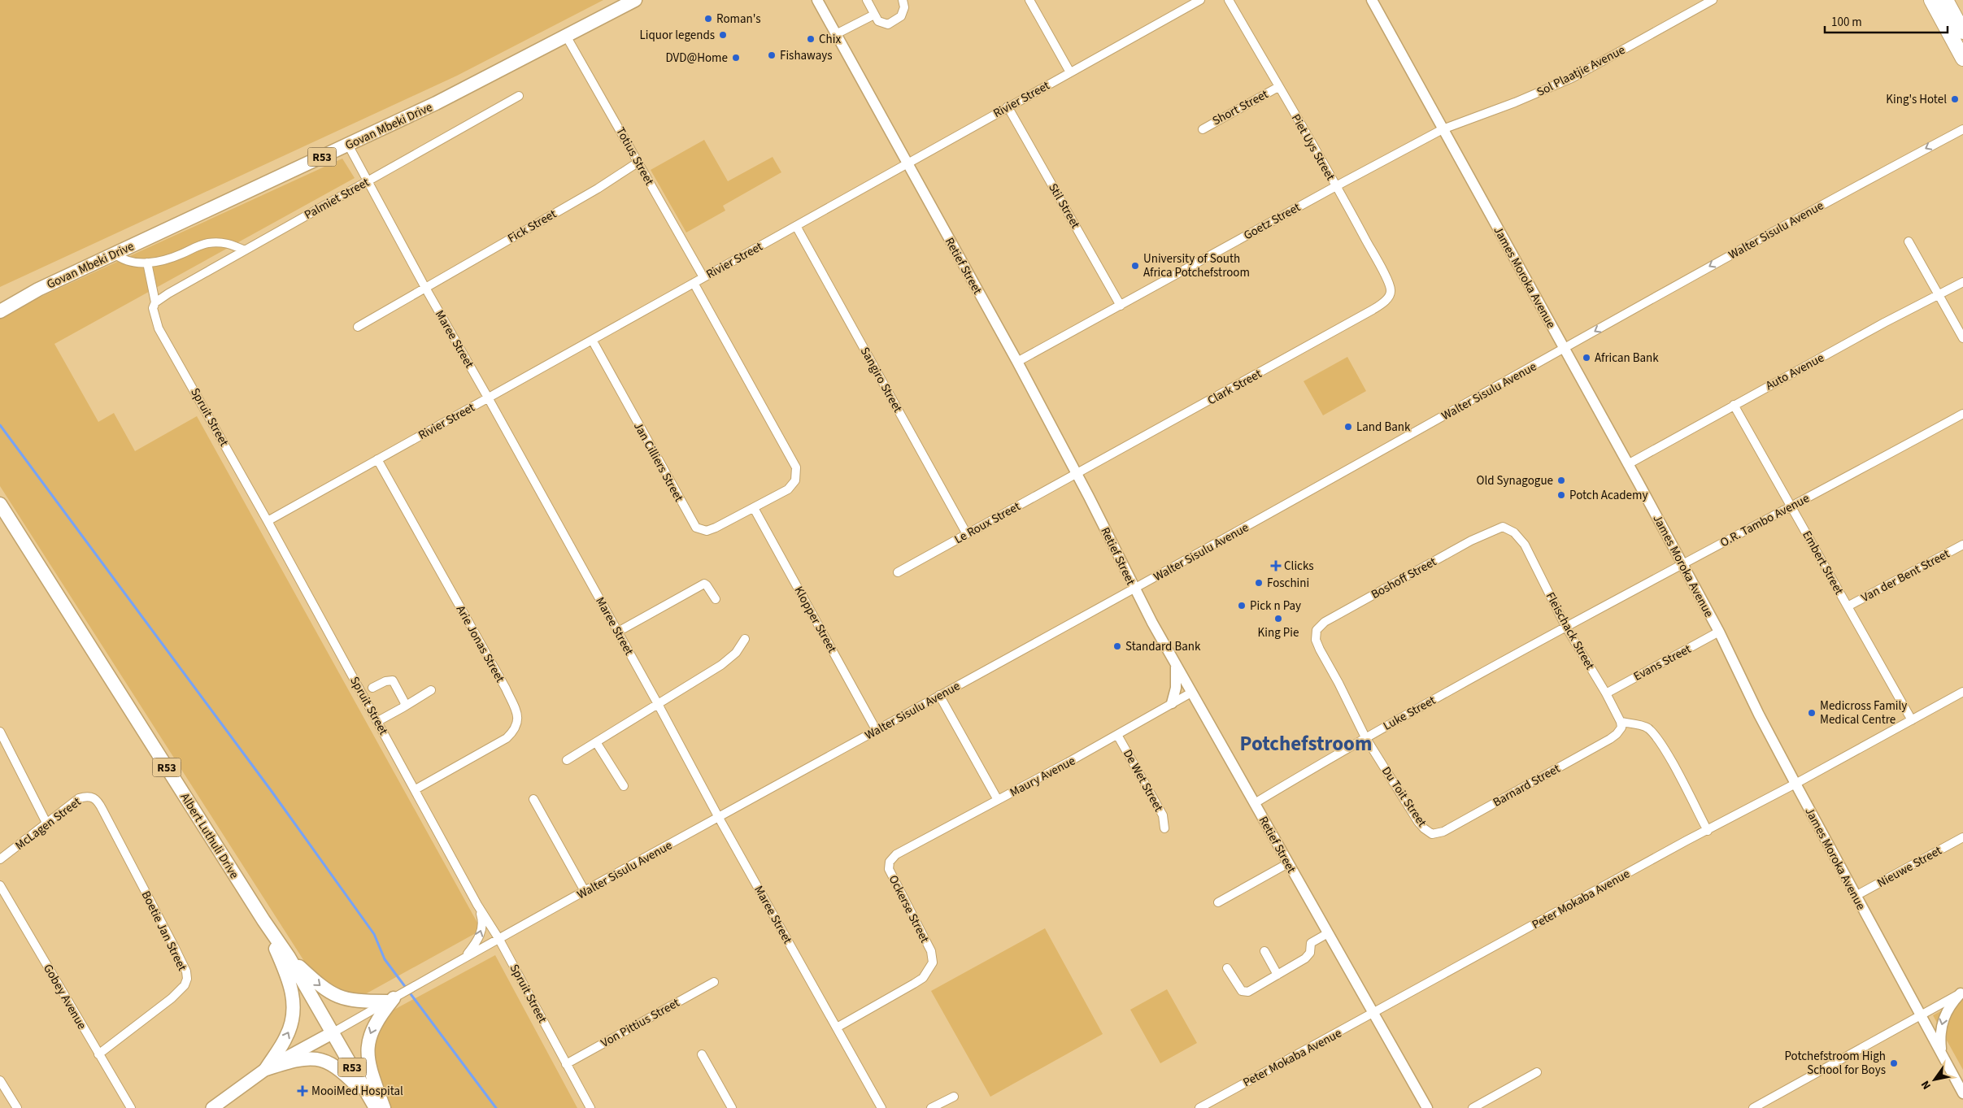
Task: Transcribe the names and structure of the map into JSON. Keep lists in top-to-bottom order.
{
  "streets": {
    "main road": ["Govan Mbeki Drive", "R53", "Albert Luthuli Drive"],
    "street": [
      "Sol Plaatjie Avenue",
      "Rivier Street",
      "Short Street",
      "Piet Uys Street",
      "Totius Street",
      "Palmiet Street",
      "Stil Street",
      "Goetz Street",
      "Fick Street",
      "Walter Sisulu Avenue",
      "Retief Street",
      "James Moroka Avenue",
      "Maree Street",
      "Auto Avenue",
      "Sangiro Street",
      "Clark Street",
      "Spruit Street",
      "Jan Cilliers Street",
      "O.R. Tambo Avenue",
      "Le Roux Street",
      "Embert Street",
      "Van der Bent Street",
      "Boshoff Street",
      "Klopper Street",
      "Fleischack Street",
      "Arie Jonas Street",
      "Evans Street",
      "Luke Street",
      "Maury Avenue",
      "De Wet Street",
      "Barnard Street",
      "Du Toit Street",
      "McLagen Street",
      "Nieuwe Street",
      "Peter Mokaba Avenue",
      "Ockerse Street",
      "Boetie Jan Street",
      "Gobey Avenue",
      "Von Pittius Street"
    ]
  },
  "crossings": [
    ["Sol Plaatjie Avenue", "Goetz Street"],
    ["Sol Plaatjie Avenue", "James Moroka Avenue"],
    ["Rivier Street", "Totius Street"],
    ["Rivier Street", "Stil Street"],
    ["Rivier Street", "Retief Street"],
    ["Rivier Street", "Maree Street"],
    ["Rivier Street", "Sangiro Street"],
    ["Rivier Street", "Spruit Street"],
    ["Rivier Street", "Jan Cilliers Street"],
    ["Rivier Street", "Arie Jonas Street"],
    ["Short Street", "Piet Uys Street"],
    ["Govan Mbeki Drive", "Totius Street"],
    ["Govan Mbeki Drive", "Maree Street"],
    ["Piet Uys Street", "Goetz Street"],
    ["Piet Uys Street", "Clark Street"],
    ["Totius Street", "Fick Street"],
    ["Palmiet Street", "Maree Street"],
    ["Palmiet Street", "Spruit Street"],
    ["Stil Street", "Goetz Street"],
    ["Goetz Street", "Retief Street"],
    ["Goetz Street", "James Moroka Avenue"],
    ["Fick Street", "Maree Street"],
    ["Walter Sisulu Avenue", "Retief Street"],
    ["Walter Sisulu Avenue", "James Moroka Avenue"],
    ["Walter Sisulu Avenue", "Maree Street"],
    ["Walter Sisulu Avenue", "Spruit Street"],
    ["Walter Sisulu Avenue", "Klopper Street"],
    ["Walter Sisulu Avenue", "Maury Avenue"],
    ["Walter Sisulu Avenue", "Albert Luthuli Drive"],
    ["Retief Street", "Clark Street"],
    ["Retief Street", "Le Roux Street"],
    ["Retief Street", "Luke Street"],
    ["Retief Street", "Maury Avenue"],
    ["Retief Street", "Peter Mokaba Avenue"],
    ["James Moroka Avenue", "Auto Avenue"],
    ["James Moroka Avenue", "O.R. Tambo Avenue"],
    ["James Moroka Avenue", "Evans Street"],
    ["James Moroka Avenue", "Nieuwe Street"],
    ["James Moroka Avenue", "Peter Mokaba Avenue"],
    ["Maree Street", "Ockerse Street"],
    ["Auto Avenue", "Embert Street"],
    ["Sangiro Street", "Le Roux Street"],
    ["Clark Street", "Le Roux Street"],
    ["Spruit Street", "Arie Jonas Street"],
    ["Spruit Street", "Von Pittius Street"],
    ["Jan Cilliers Street", "Klopper Street"],
    ["O.R. Tambo Avenue", "Embert Street"],
    ["O.R. Tambo Avenue", "Fleischack Street"],
    ["O.R. Tambo Avenue", "Luke Street"],
    ["Embert Street", "Van der Bent Street"],
    ["Embert Street", "Peter Mokaba Avenue"],
    ["Boshoff Street", "Fleischack Street"],
    ["Boshoff Street", "Du Toit Street"],
    ["Fleischack Street", "Evans Street"],
    ["Fleischack Street", "Luke Street"],
    ["Fleischack Street", "Barnard Street"],
    ["Luke Street", "Du Toit Street"],
    ["Maury Avenue", "De Wet Street"],
    ["Maury Avenue", "Ockerse Street"],
    ["Barnard Street", "Du Toit Street"],
    ["McLagen Street", "Boetie Jan Street"],
    ["Boetie Jan Street", "Gobey Avenue"]
  ],
  "districts": ["Potchefstroom"],
  "places": {
    "other": [
      "Roman's",
      "Liquor legends",
      "Chix",
      "Fishaways",
      "DVD@Home",
      "King's Hotel",
      "University of South Africa Potchefstroom",
      "African Bank",
      "Land Bank",
      "Old Synagogue",
      "Potch Academy",
      "Foschini",
      "Pick n Pay",
      "King Pie",
      "Standard Bank",
      "Medicross Family Medical Centre",
      "Potchefstroom High School for Boys"
    ],
    "health": ["Clicks", "MooiMed Hospital"]
  },
  "scale_bar": "100 m",
  "north": "bottom left"
}
